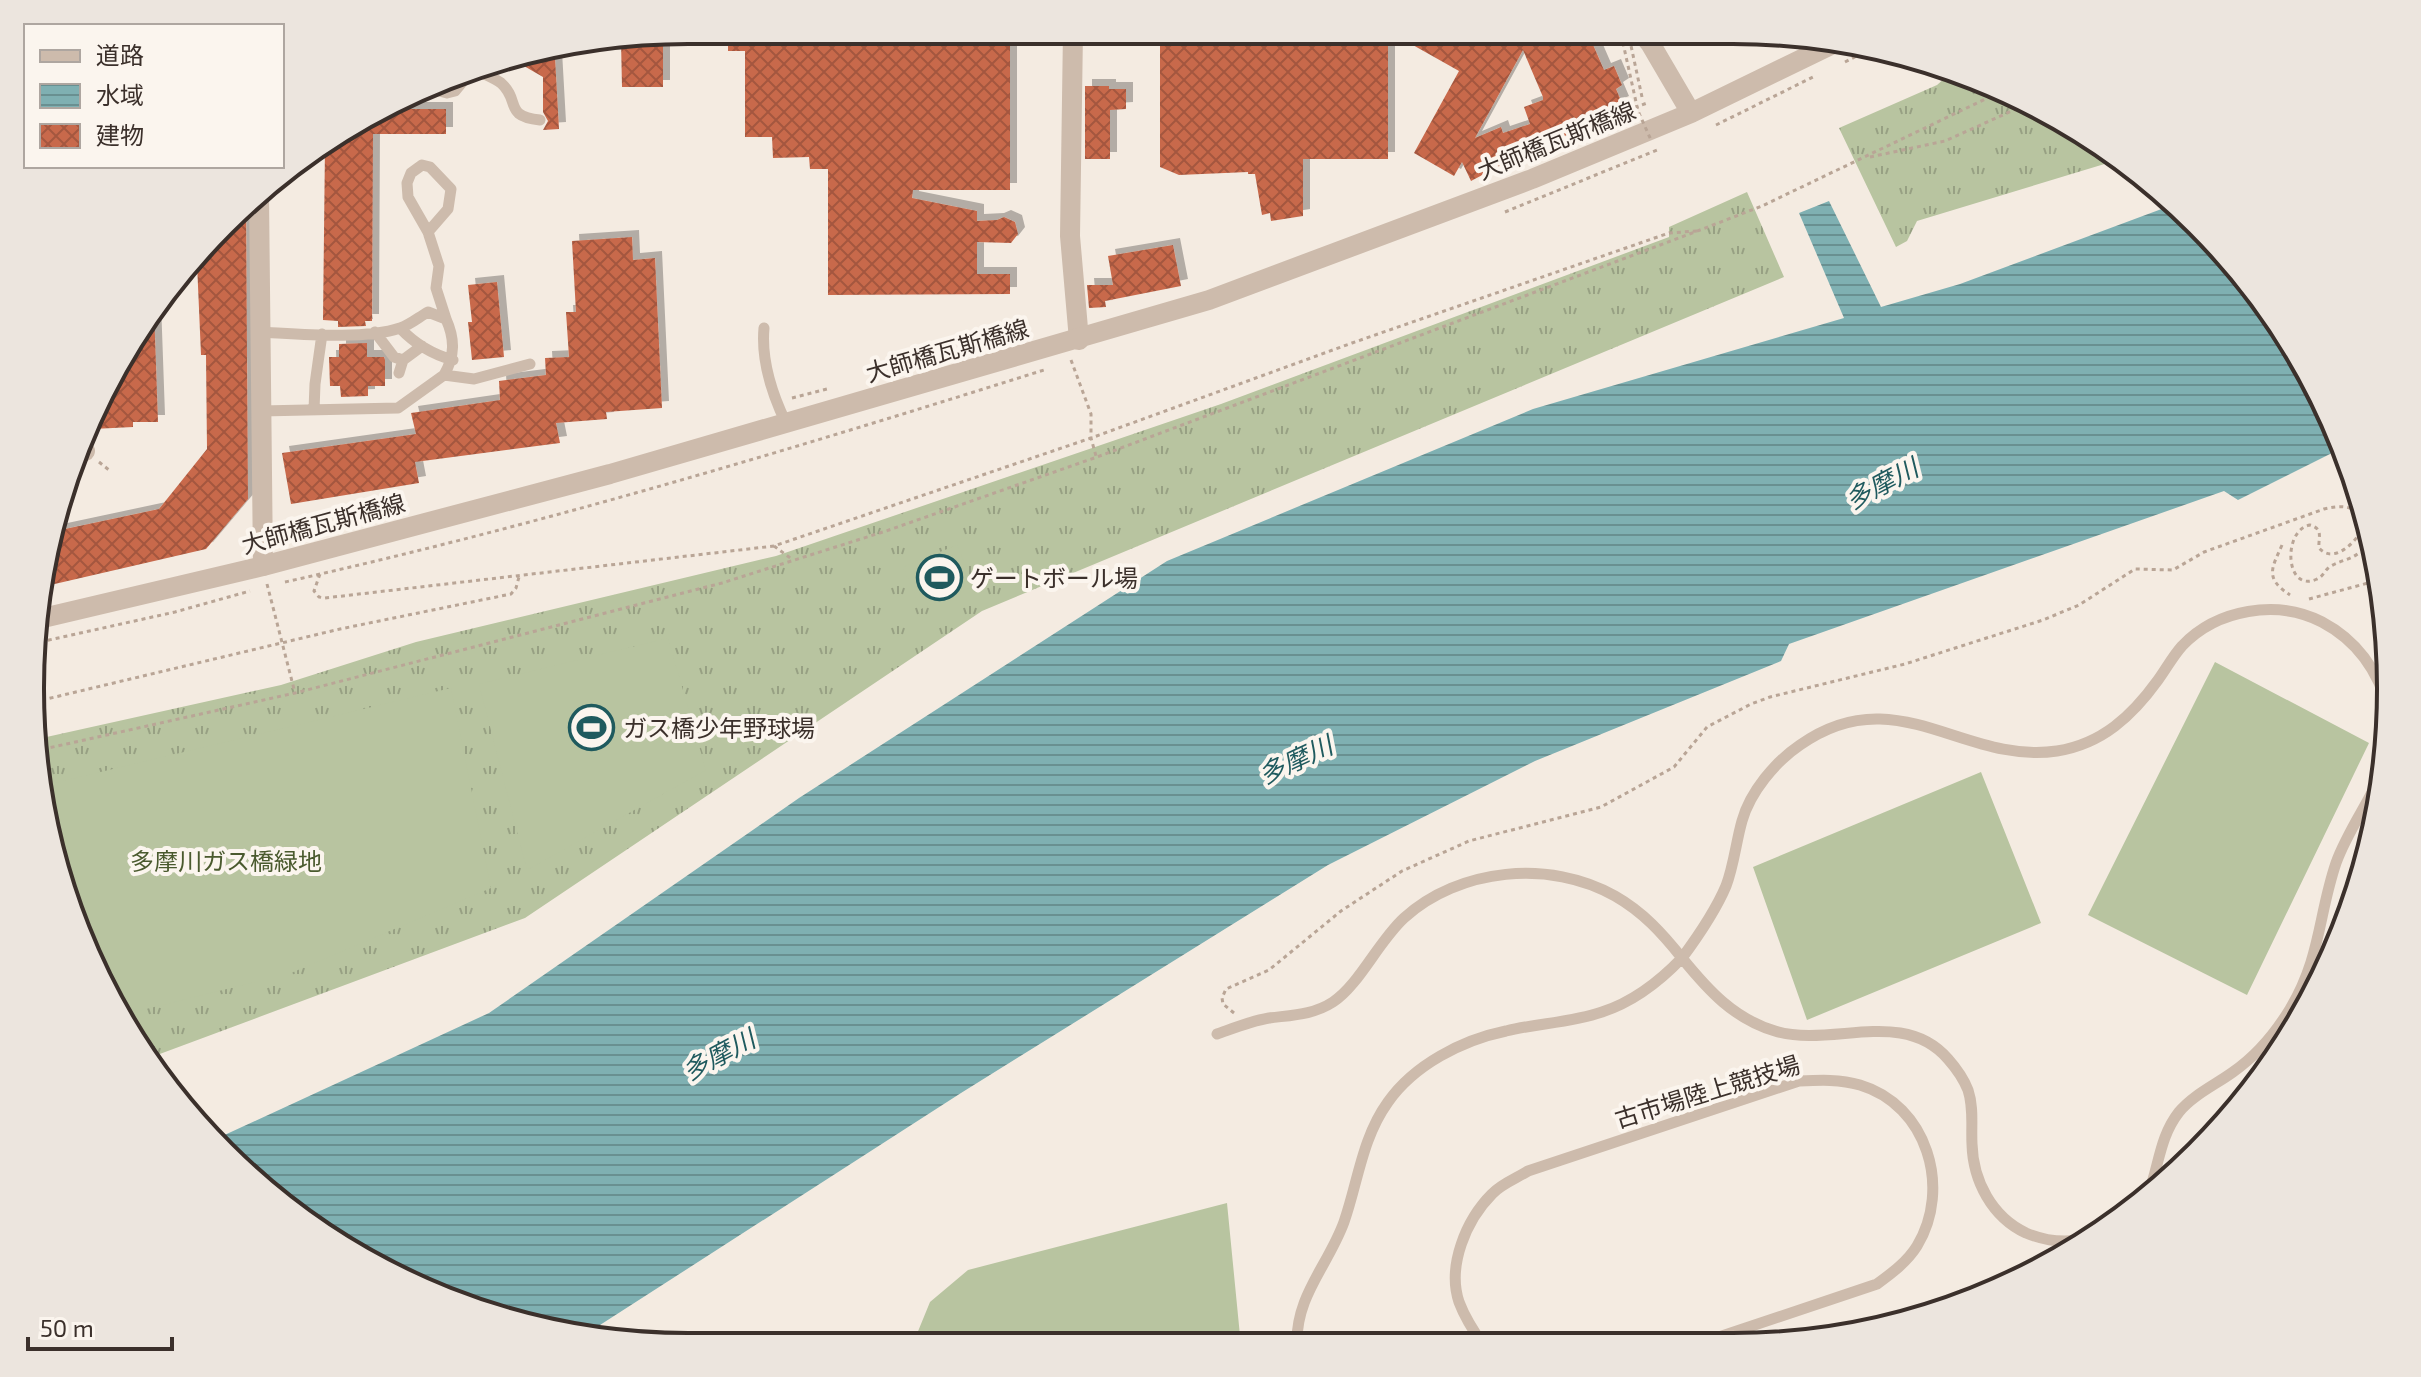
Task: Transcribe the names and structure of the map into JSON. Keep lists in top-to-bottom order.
{
  "streets": {
    "street": ["大師橋瓦斯橋線"],
    "lane": ["古市場陸上競技場"]
  },
  "water": ["多摩川"],
  "parks": ["多摩川ガス橋緑地"],
  "places": {
    "sports": ["ゲートボール場", "ガス橋少年野球場"]
  },
  "legend": ["道路", "水域", "建物"],
  "scale_bar": "50 m"
}
